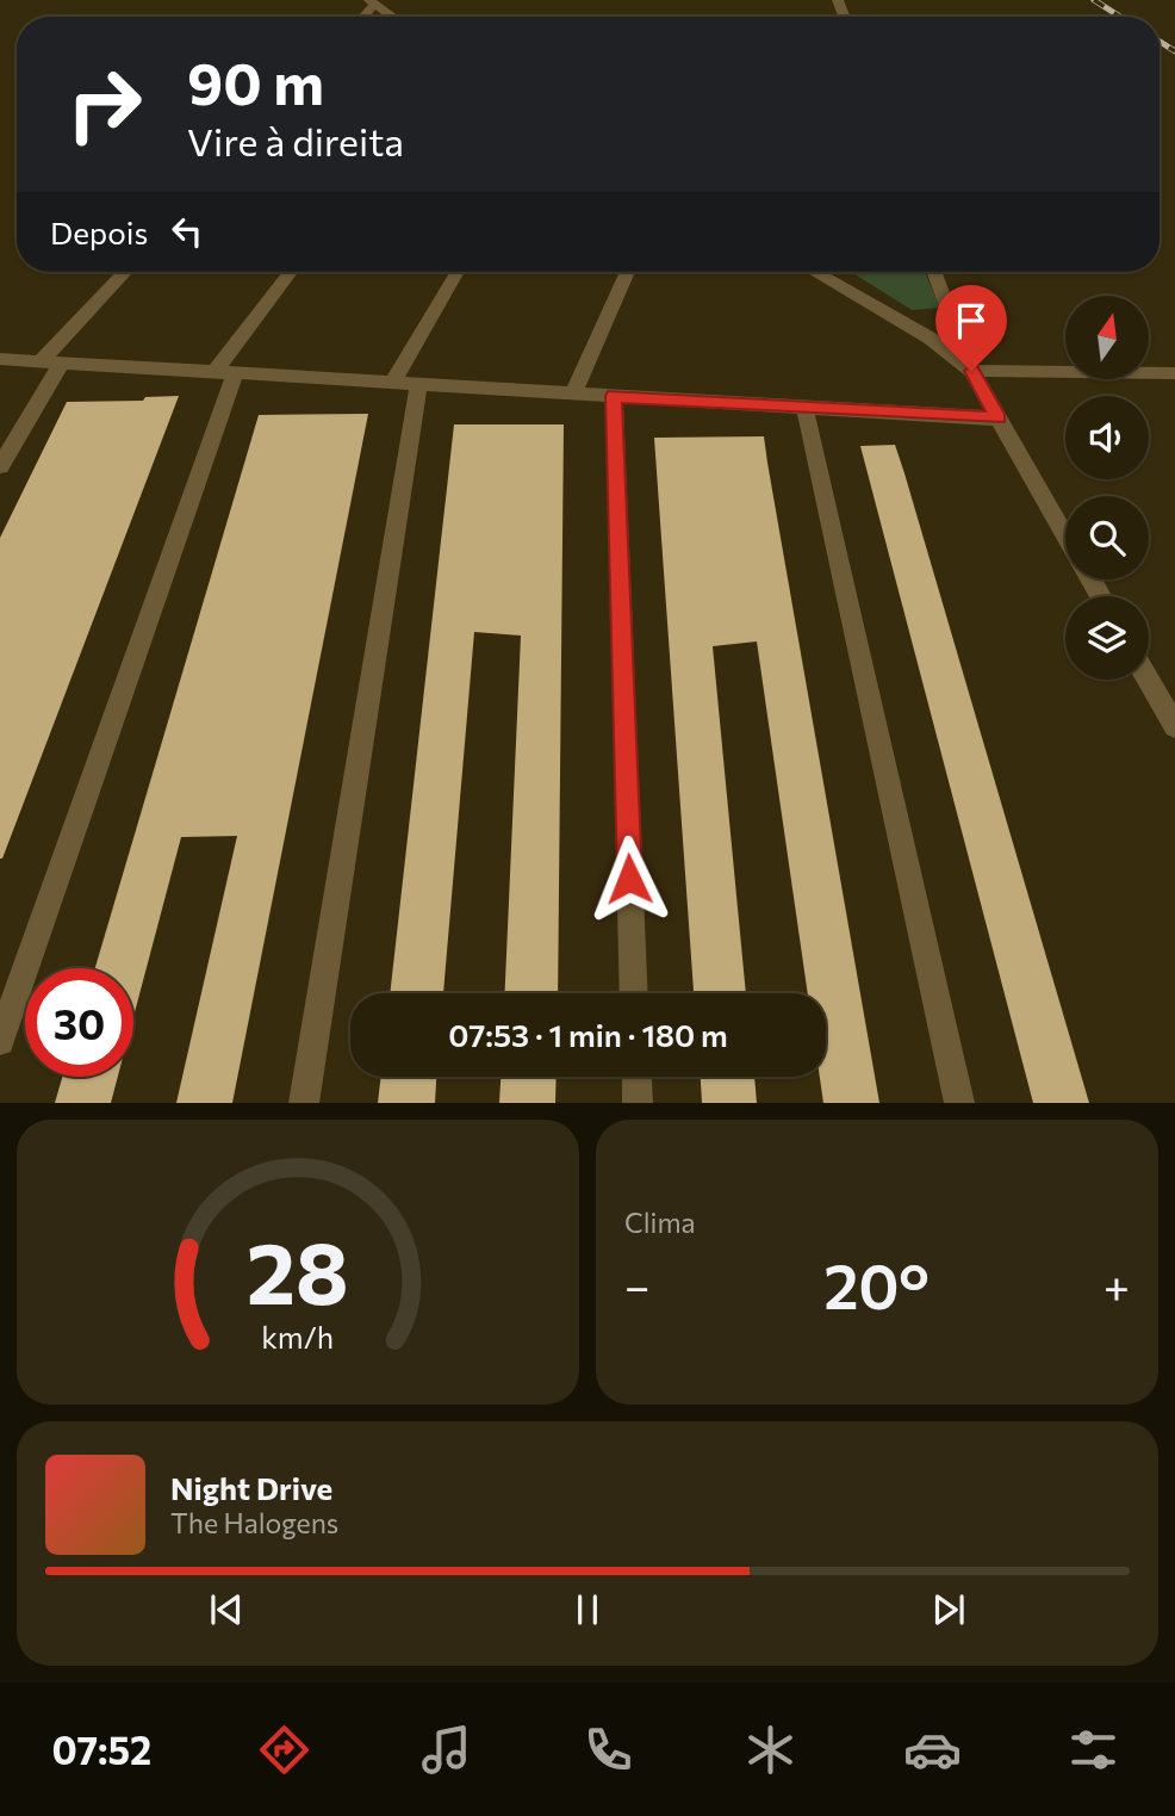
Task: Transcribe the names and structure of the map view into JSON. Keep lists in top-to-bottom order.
{
  "north": "top",
  "page": {
    "turn": ["90 m", "Vire à direita"],
    "then": "Depois",
    "limit": "30",
    "trip": "07:53 · 1 min · 180 m",
    "tile": "Clima",
    "heat": ["−", "20°", "+"],
    "song": ["Night Drive", "The Halogens"],
    "tabs": "07:52",
    "gauge": ["28", "km/h"]
  }
}
